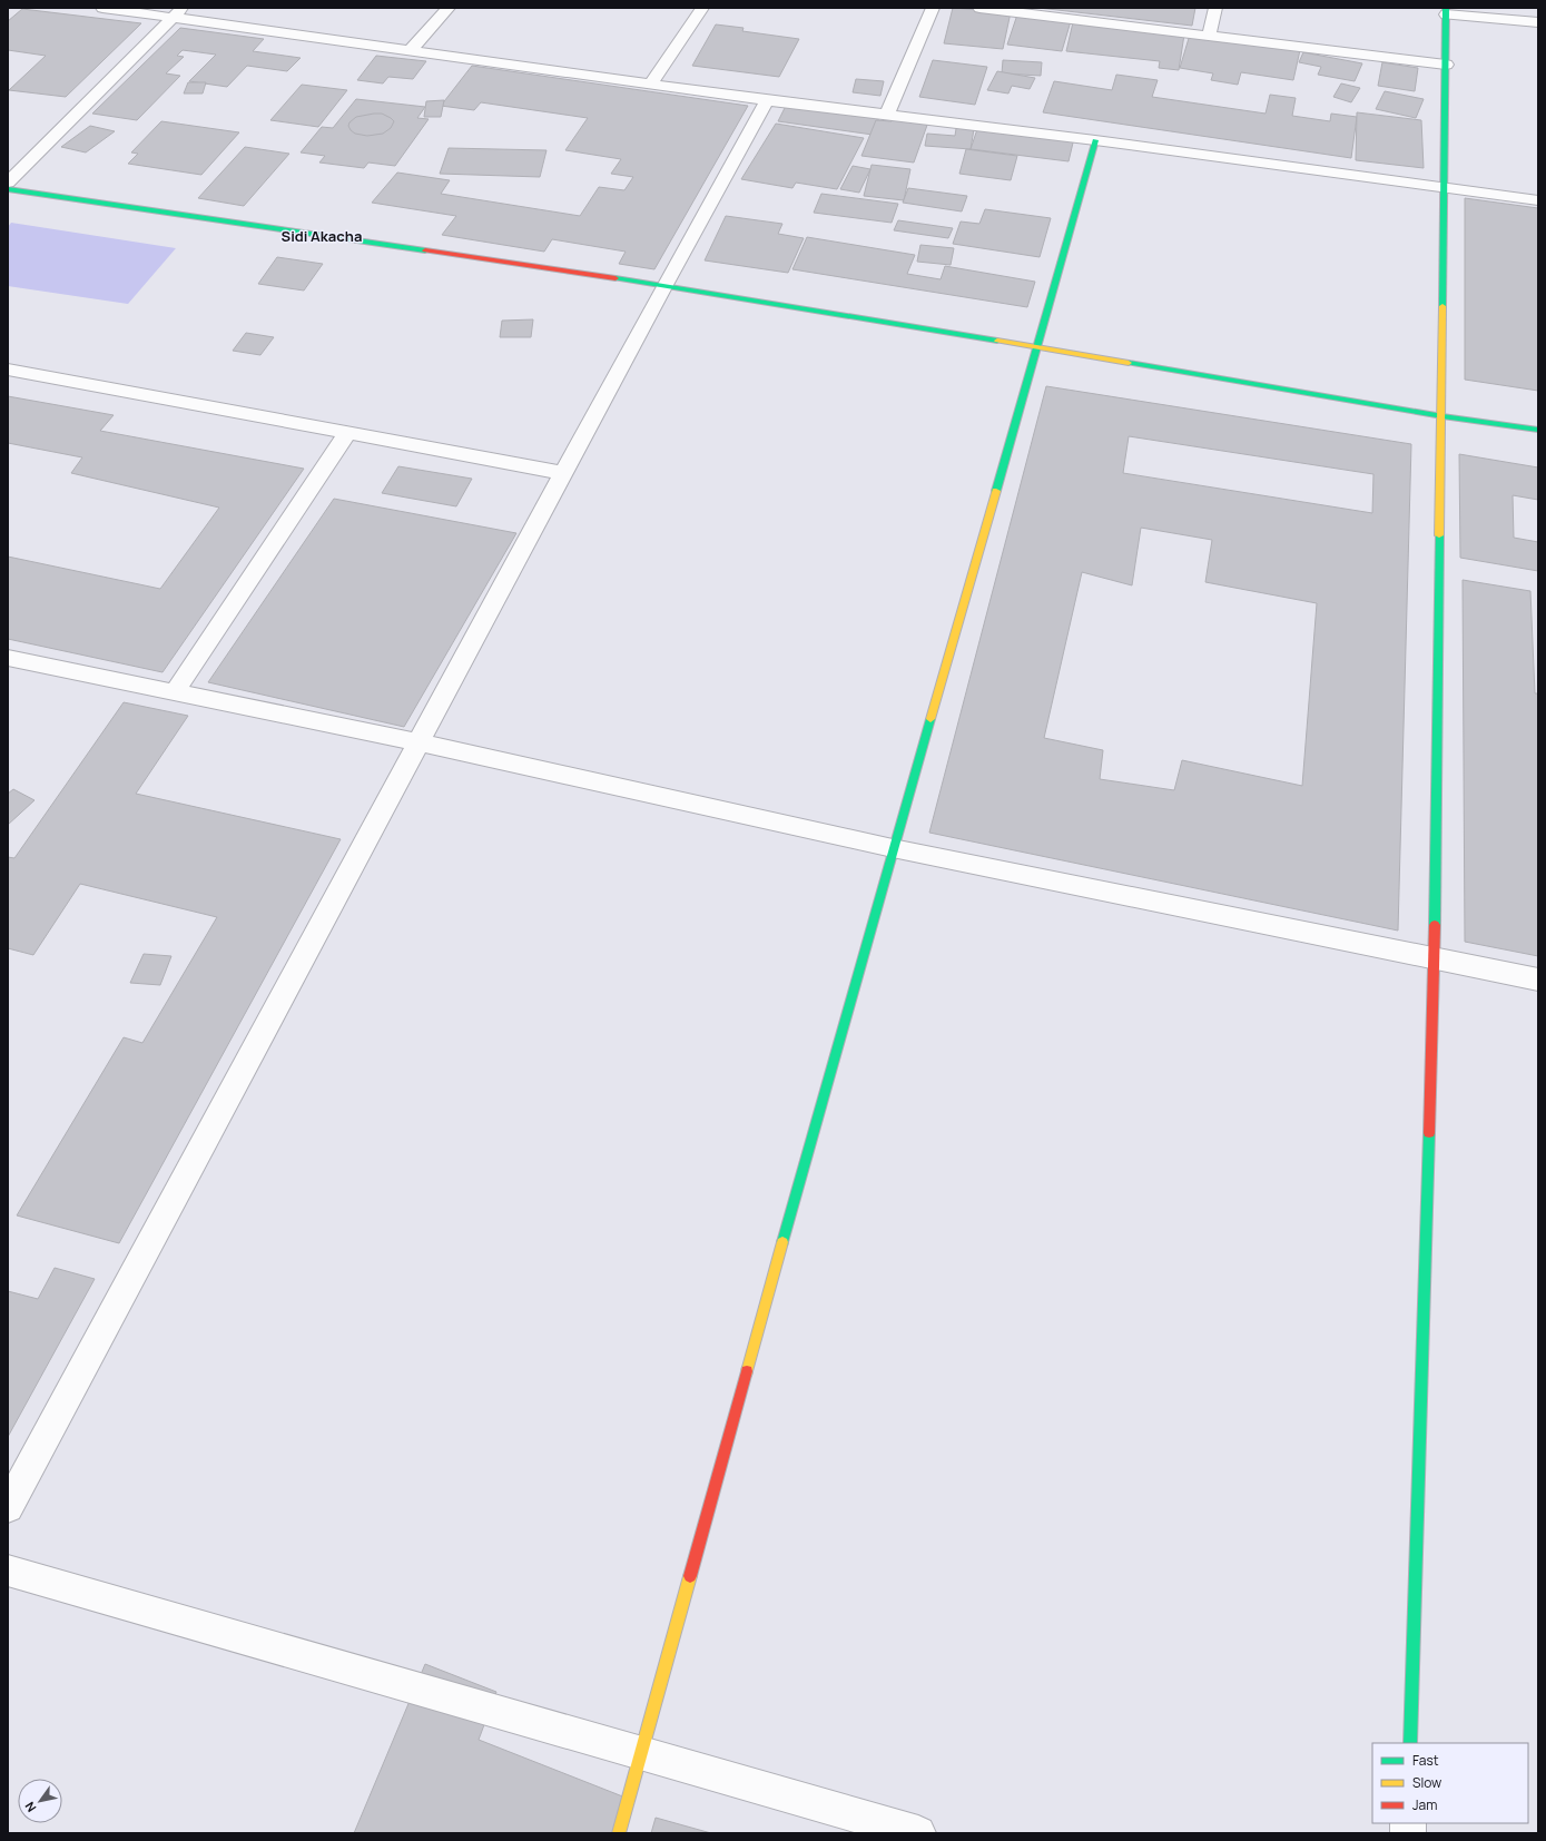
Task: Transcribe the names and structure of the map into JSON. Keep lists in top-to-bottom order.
{
  "districts": ["Sidi Akacha"],
  "legend": ["Fast", "Slow", "Jam"],
  "north": "bottom left"
}
